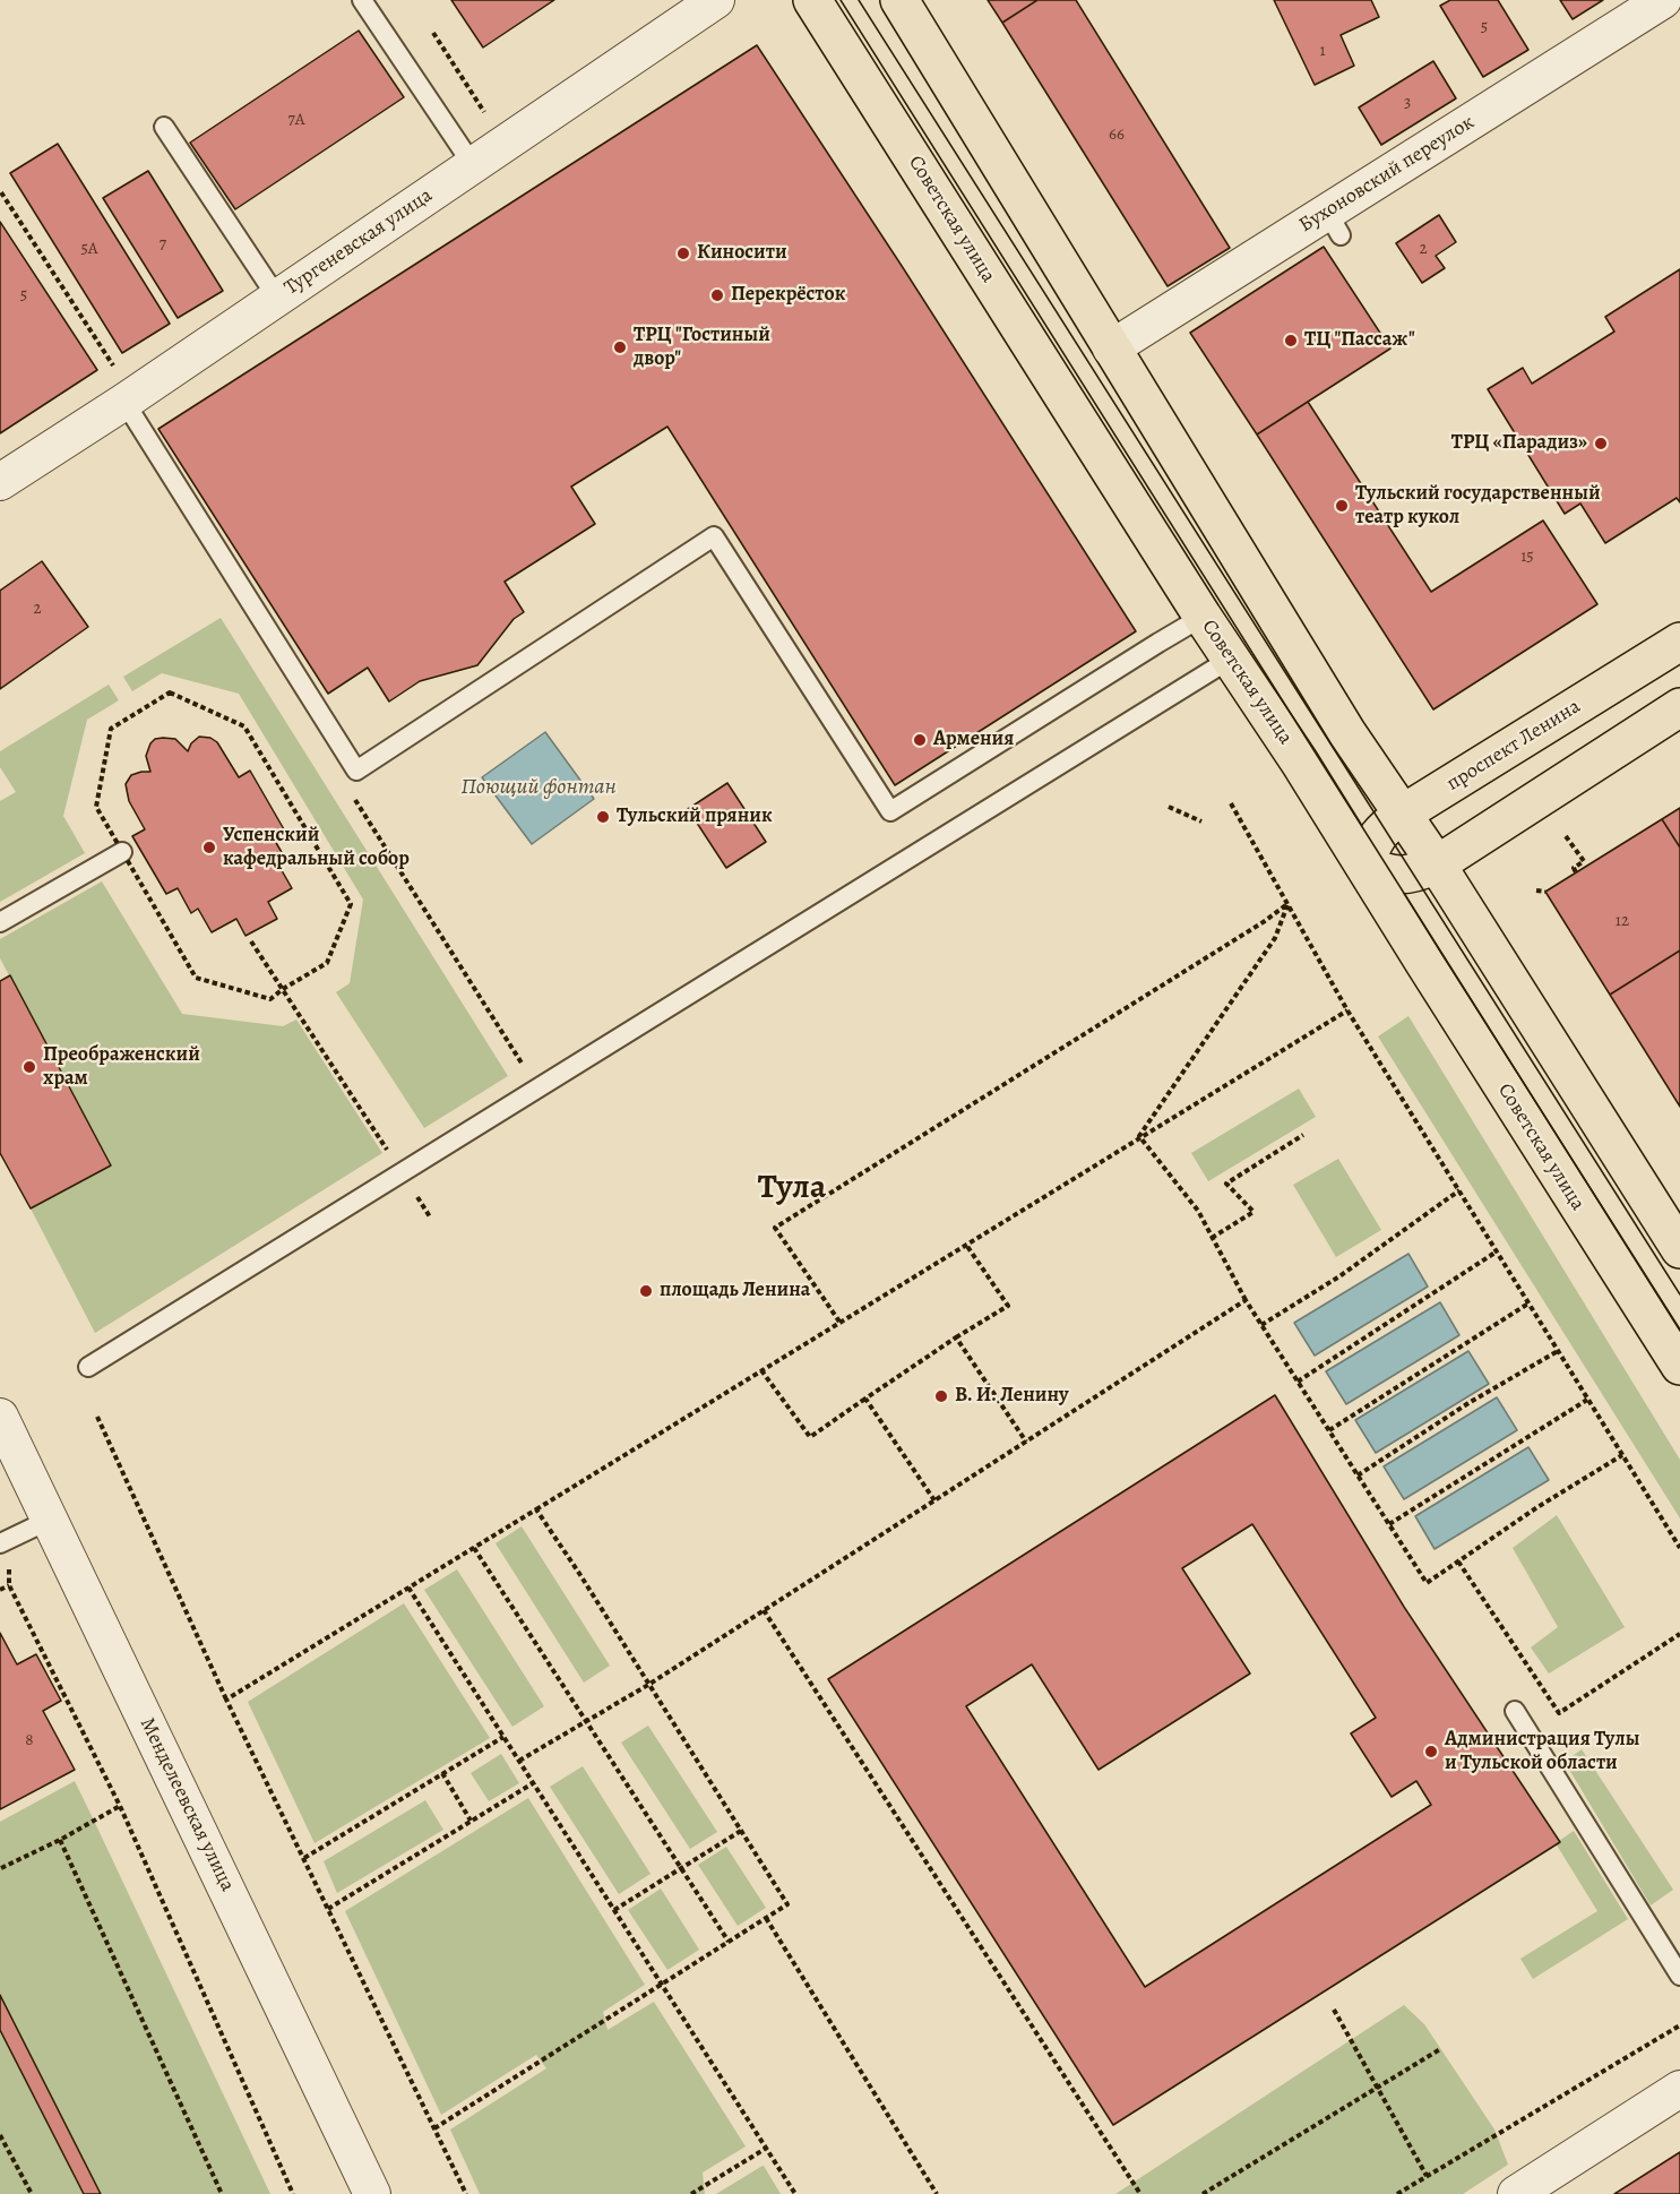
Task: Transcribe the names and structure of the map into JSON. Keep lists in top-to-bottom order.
{
  "streets": {
    "main road": ["Советская улица", "проспект Ленина"],
    "street": ["Бухоновский переулок", "Тургеневская улица", "Менделеевская улица"]
  },
  "crossings": [
    ["Советская улица", "проспект Ленина"]
  ],
  "districts": ["Тула"],
  "water": ["Поющий фонтан"],
  "places": [
    "Киносити",
    "Перекрёсток",
    "ТЦ \"Пассаж\"",
    "ТРЦ \"Гостиный двор\"",
    "ТРЦ «Парадиз»",
    "Тульский государственный театр кукол",
    "Армения",
    "Тульский пряник",
    "Успенский кафедральный собор",
    "Преображенский храм",
    "площадь Ленина",
    "В. И. Ленину",
    "Администрация Тулы и Тульской области"
  ],
  "house_numbers": [
    "5",
    "1",
    "3",
    "7А",
    "66",
    "7",
    "5А",
    "2",
    "5",
    "15",
    "2",
    "12",
    "8"
  ]
}
